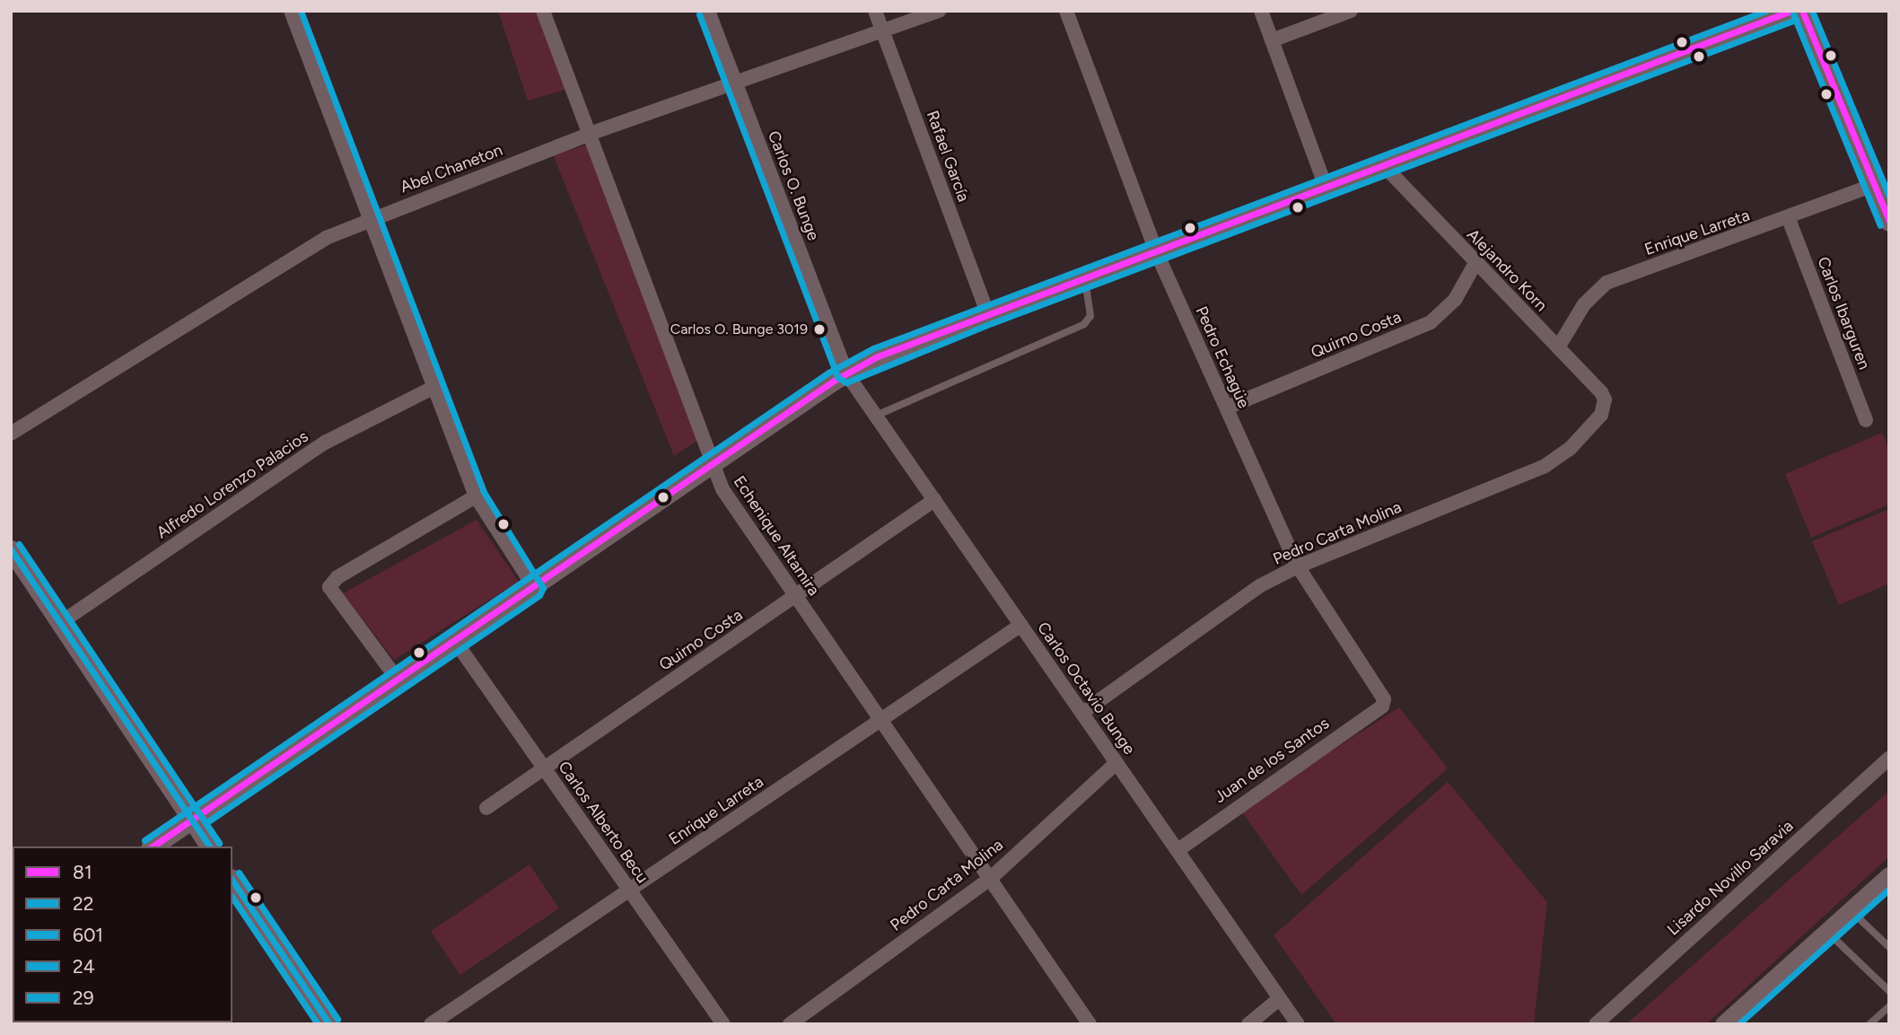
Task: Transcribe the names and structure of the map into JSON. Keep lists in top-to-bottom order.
{
  "streets": {
    "street": [
      "Rafael García",
      "Abel Chaneton",
      "Carlos O. Bunge",
      "Enrique Larreta",
      "Alejandro Korn",
      "Carlos Ibarguren",
      "Quirno Costa",
      "Pedro Echagüe",
      "Alfredo Lorenzo Palacios",
      "Pedro Carta Molina",
      "Echenique Altamira",
      "Carlos Octavio Bunge",
      "Juan de los Santos",
      "Carlos Alberto Becu",
      "Lisardo Novillo Saravia"
    ]
  },
  "crossings": [
    ["Rafael García", "Abel Chaneton"],
    ["Abel Chaneton", "Carlos O. Bunge"],
    ["Abel Chaneton", "Echenique Altamira"],
    ["Carlos O. Bunge", "Carlos Octavio Bunge"],
    ["Enrique Larreta", "Alejandro Korn"],
    ["Enrique Larreta", "Carlos Ibarguren"],
    ["Enrique Larreta", "Echenique Altamira"],
    ["Enrique Larreta", "Carlos Octavio Bunge"],
    ["Enrique Larreta", "Carlos Alberto Becu"],
    ["Alejandro Korn", "Quirno Costa"],
    ["Alejandro Korn", "Pedro Carta Molina"],
    ["Quirno Costa", "Pedro Echagüe"],
    ["Quirno Costa", "Echenique Altamira"],
    ["Quirno Costa", "Carlos Octavio Bunge"],
    ["Quirno Costa", "Carlos Alberto Becu"],
    ["Pedro Echagüe", "Pedro Carta Molina"],
    ["Pedro Echagüe", "Juan de los Santos"],
    ["Pedro Carta Molina", "Echenique Altamira"],
    ["Pedro Carta Molina", "Carlos Octavio Bunge"],
    ["Carlos Octavio Bunge", "Juan de los Santos"]
  ],
  "places": ["Carlos O. Bunge 3019"],
  "lines": [
    "transit line 81",
    "transit line 22",
    "transit line 601",
    "transit line 29",
    "transit line 24"
  ],
  "legend": [
    "81",
    "22",
    "601",
    "24",
    "29"
  ]
}
